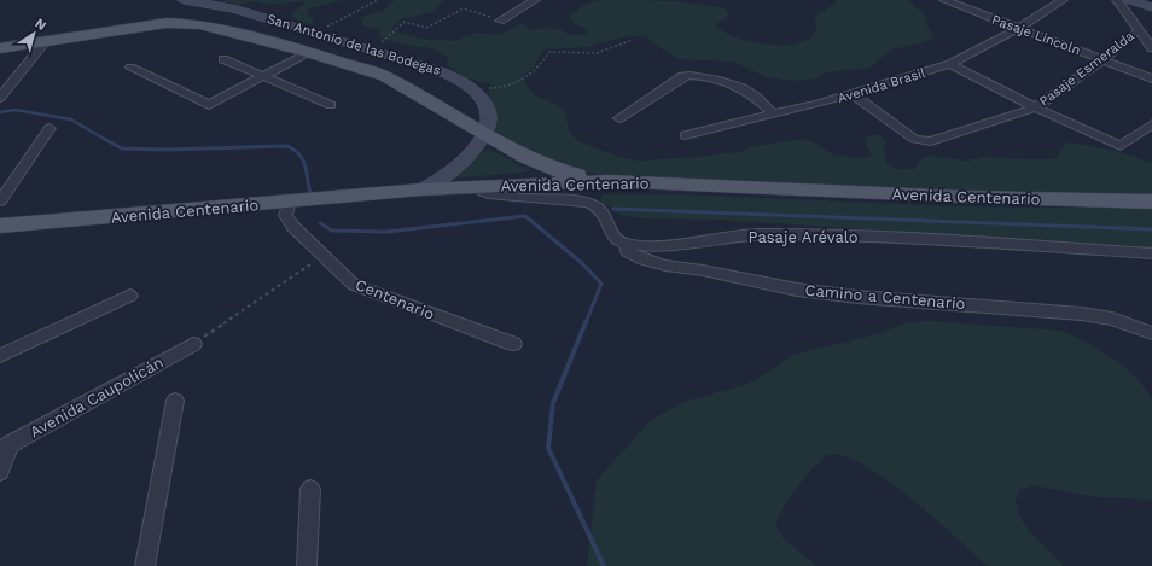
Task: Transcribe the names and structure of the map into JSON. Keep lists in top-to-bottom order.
{
  "streets": {
    "main road": ["Avenida Centenario"],
    "street": [
      "Pasaje Lincoln",
      "San Antonio de las Bodegas",
      "Pasaje Esmeralda",
      "Avenida Brasil",
      "Pasaje Arévalo",
      "Camino a Centenario",
      "Centenario",
      "Avenida Caupolicán"
    ]
  },
  "crossings": [
    ["Pasaje Lincoln", "Pasaje Esmeralda"],
    ["Pasaje Lincoln", "Avenida Brasil"],
    ["San Antonio de las Bodegas", "Avenida Centenario"],
    ["Pasaje Esmeralda", "Avenida Brasil"],
    ["Avenida Centenario", "Centenario"],
    ["Pasaje Arévalo", "Camino a Centenario"]
  ],
  "north": "top right"
}
